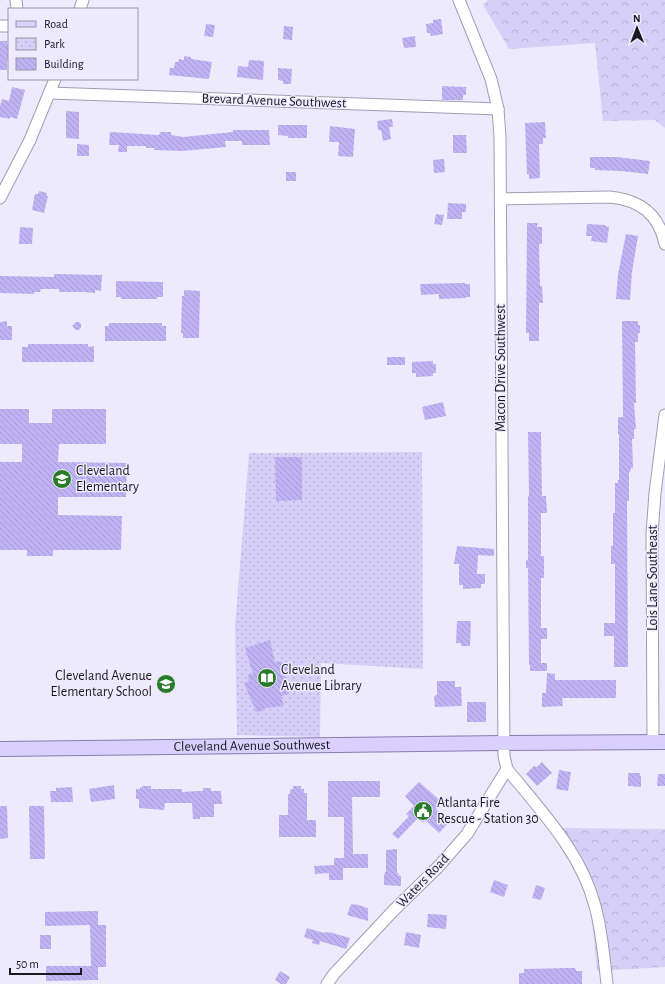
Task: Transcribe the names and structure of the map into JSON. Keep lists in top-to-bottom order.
{
  "streets": {
    "main road": ["Cleveland Avenue Southwest"],
    "street": [
      "Brevard Avenue Southwest",
      "Macon Drive Southwest",
      "Lois Lane Southeast",
      "Waters Road"
    ]
  },
  "crossings": [
    ["Brevard Avenue Southwest", "Macon Drive Southwest"],
    ["Macon Drive Southwest", "Cleveland Avenue Southwest"],
    ["Macon Drive Southwest", "Waters Road"],
    ["Lois Lane Southeast", "Cleveland Avenue Southwest"]
  ],
  "places": {
    "school or university": ["Cleveland Elementary", "Cleveland Avenue Elementary School"],
    "library": ["Cleveland Avenue Library"],
    "public building": ["Atlanta Fire Rescue - Station 30"]
  },
  "legend": ["Road", "Park", "Building"],
  "scale_bar": "50 m",
  "north": "top"
}
